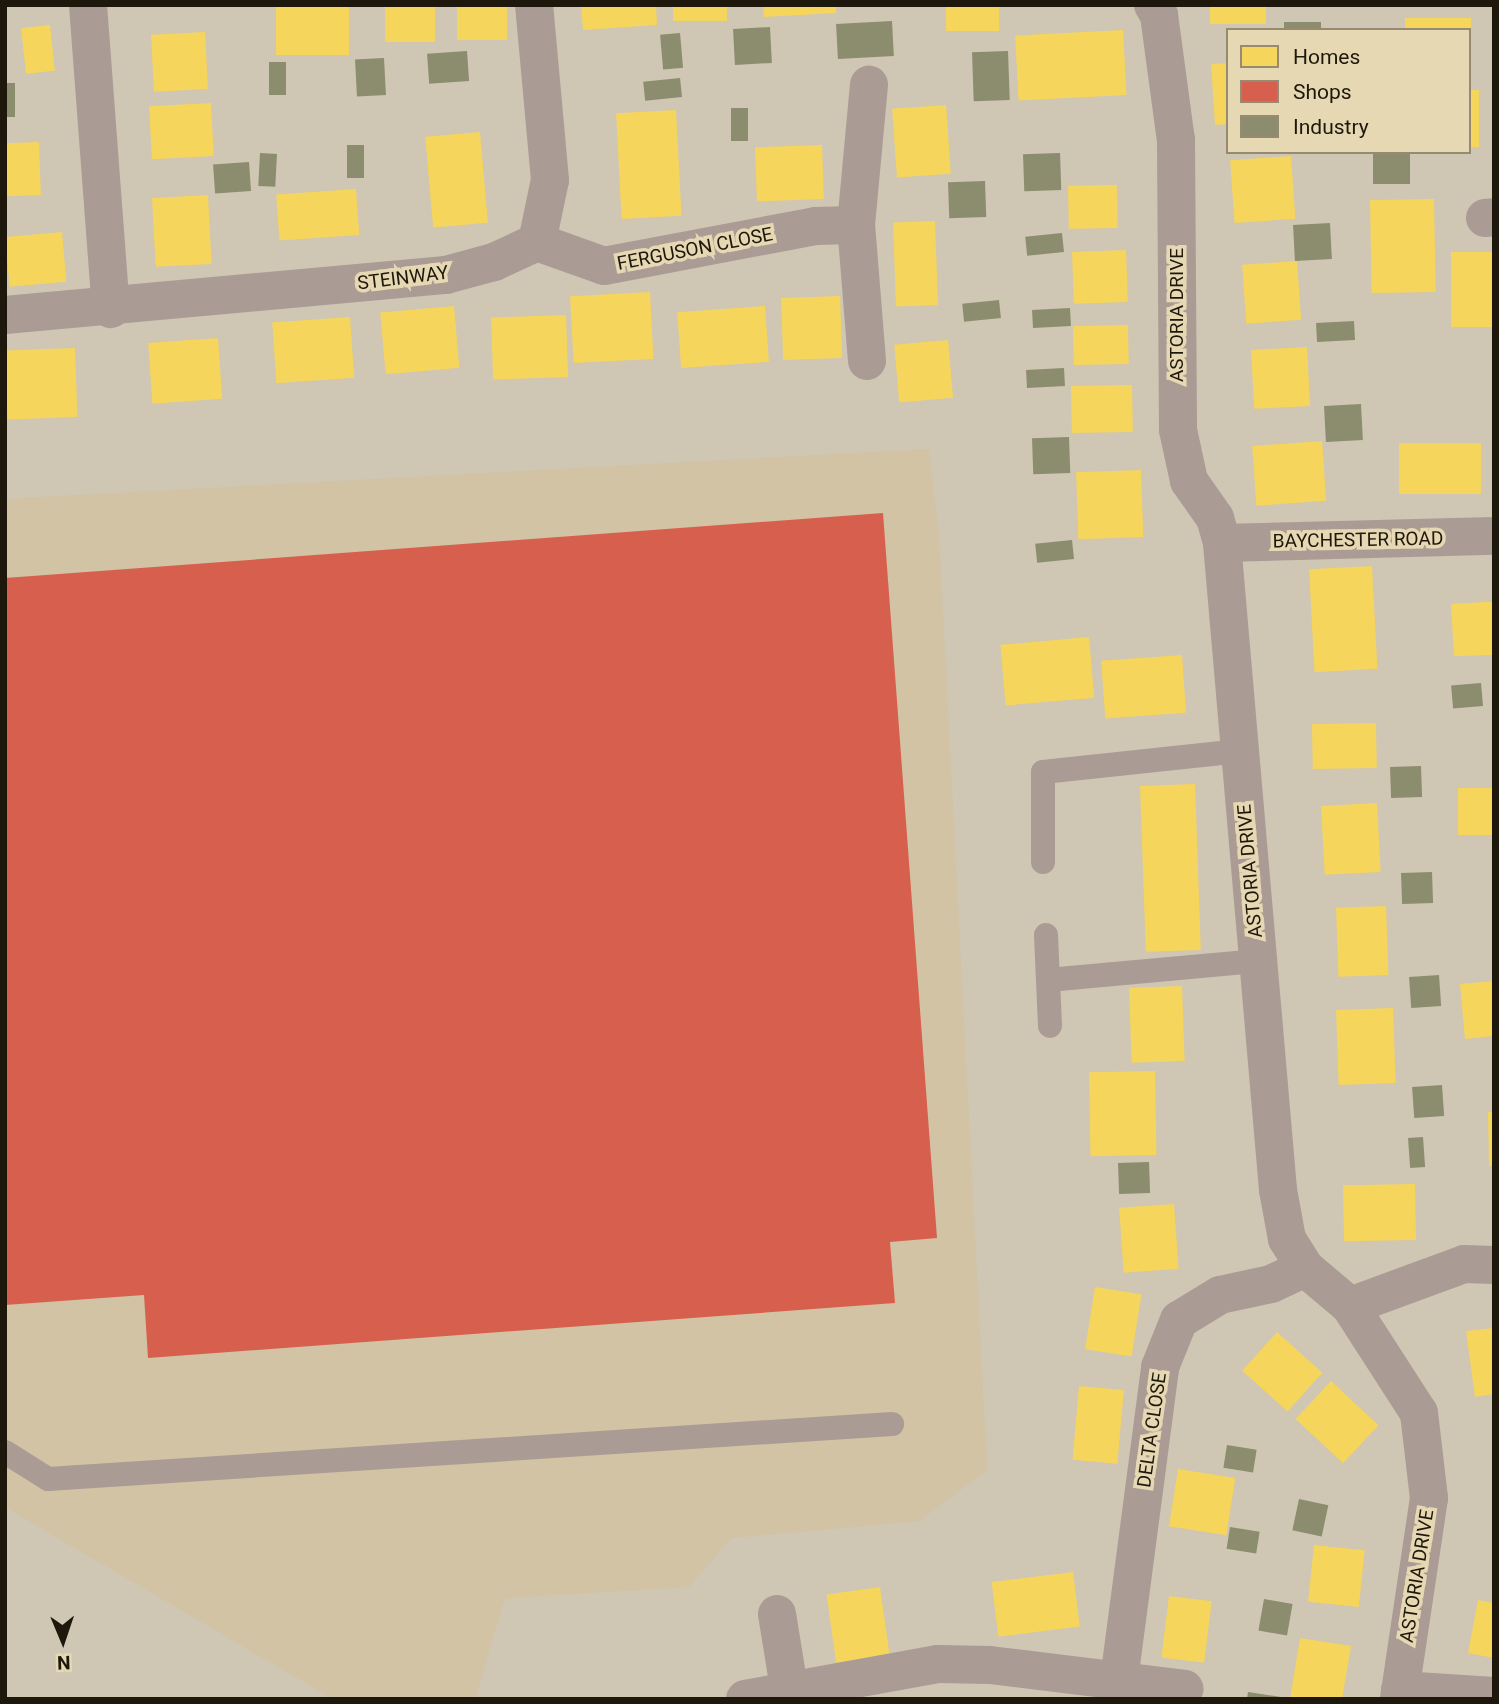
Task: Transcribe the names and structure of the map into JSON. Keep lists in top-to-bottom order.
{
  "streets": {
    "street": [
      "FERGUSON CLOSE",
      "STEINWAY",
      "ASTORIA DRIVE",
      "BAYCHESTER ROAD",
      "DELTA CLOSE"
    ]
  },
  "crossings": [
    ["FERGUSON CLOSE", "STEINWAY"],
    ["ASTORIA DRIVE", "BAYCHESTER ROAD"],
    ["ASTORIA DRIVE", "DELTA CLOSE"]
  ],
  "legend": ["Homes", "Shops", "Industry"],
  "north": "bottom"
}
